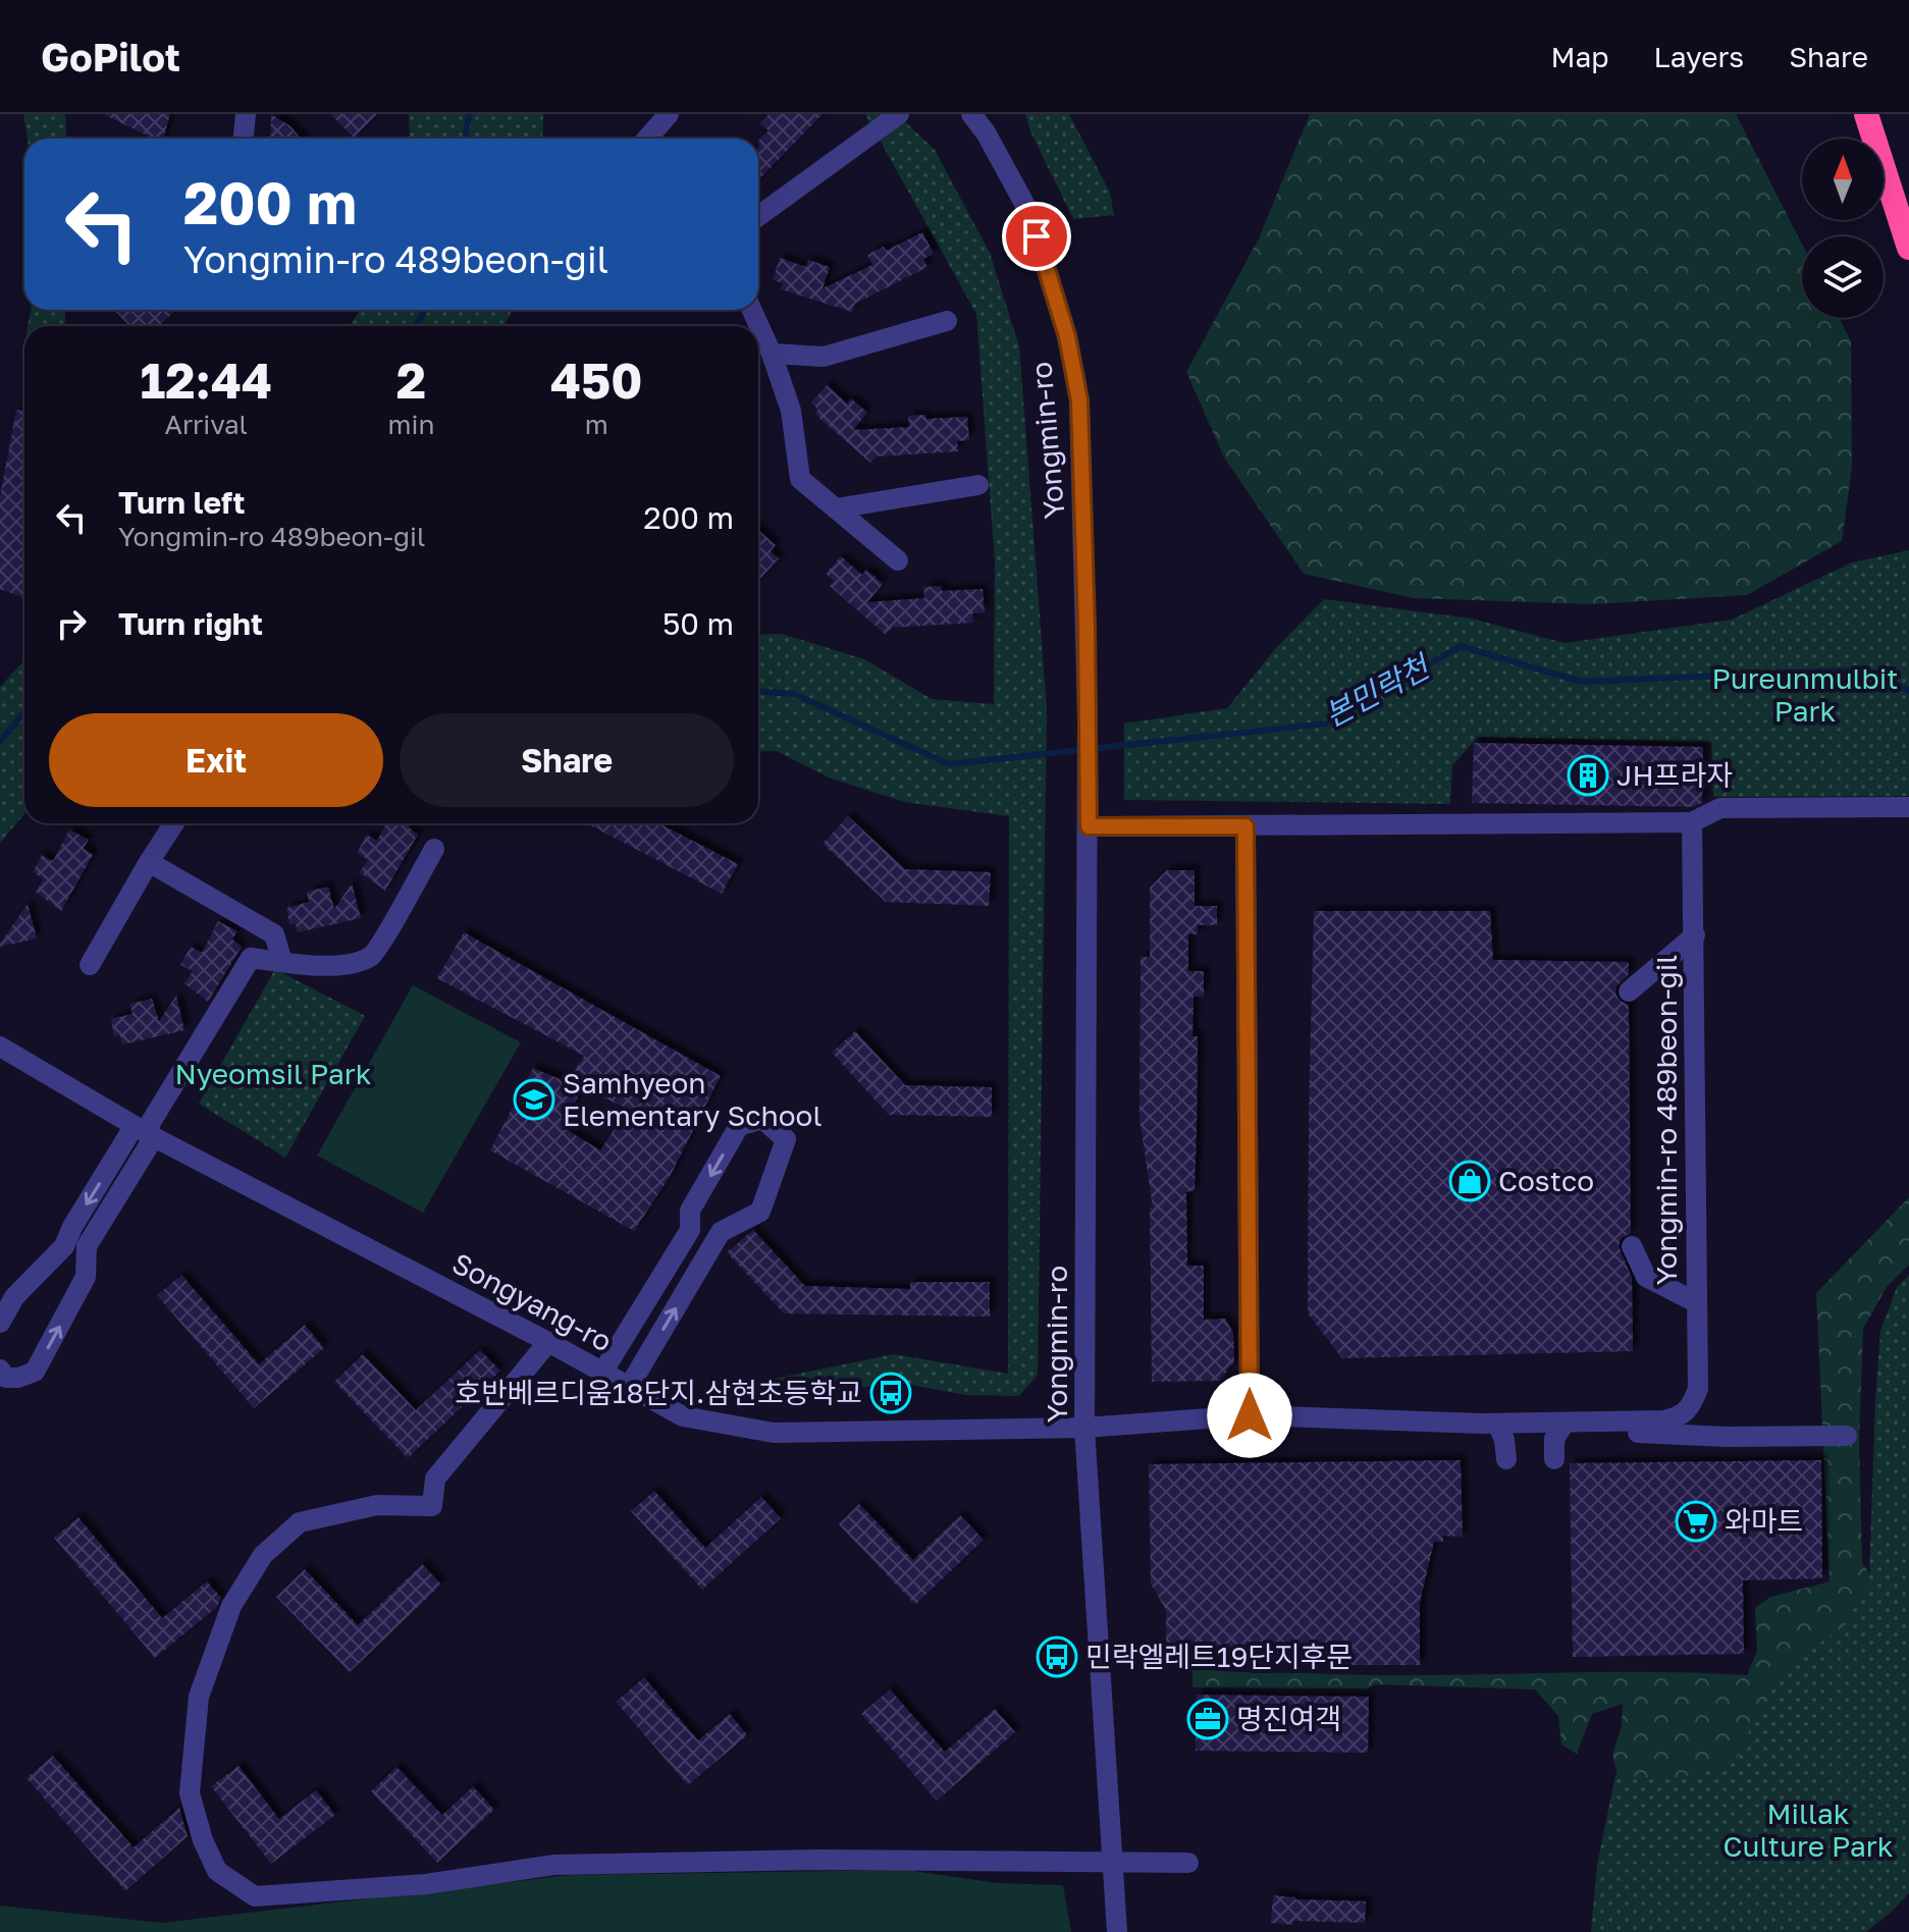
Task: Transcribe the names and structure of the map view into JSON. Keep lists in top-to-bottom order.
{
  "streets": {
    "street": ["Yongmin-ro", "Yongmin-ro 489beon-gil", "Songyang-ro"]
  },
  "crossings": [
    ["Yongmin-ro", "Yongmin-ro 489beon-gil"],
    ["Yongmin-ro", "Songyang-ro"],
    ["Yongmin-ro 489beon-gil", "Songyang-ro"]
  ],
  "water": ["본민락천"],
  "parks": ["Pureunmulbit Park", "Nyeomsil Park", "Millak Culture Park"],
  "places": {
    "building": ["JH프라자"],
    "school or university": ["Samhyeon Elementary School"],
    "shop": ["Costco"],
    "bus stop": ["호반베르디움18단지.삼현초등학교", "민락엘레트19단지후문"],
    "supermarket": ["와마트"],
    "office": ["명진여객"]
  },
  "north": "top",
  "page": {
    "header": "GoPilot",
    "nav": ["Map", "Layers", "Share"],
    "turn": ["200 m", "Yongmin-ro 489beon-gil"],
    "eta": [
      "12:44",
      "Arrival",
      "2",
      "min",
      "450",
      "m"
    ],
    "list": [
      {
        "name": "Turn left",
        "note": "Yongmin-ro 489beon-gil",
        "value": "200 m"
      },
      {
        "name": "Turn right",
        "value": "50 m"
      }
    ],
    "buttons": ["Exit", "Share"]
  }
}
